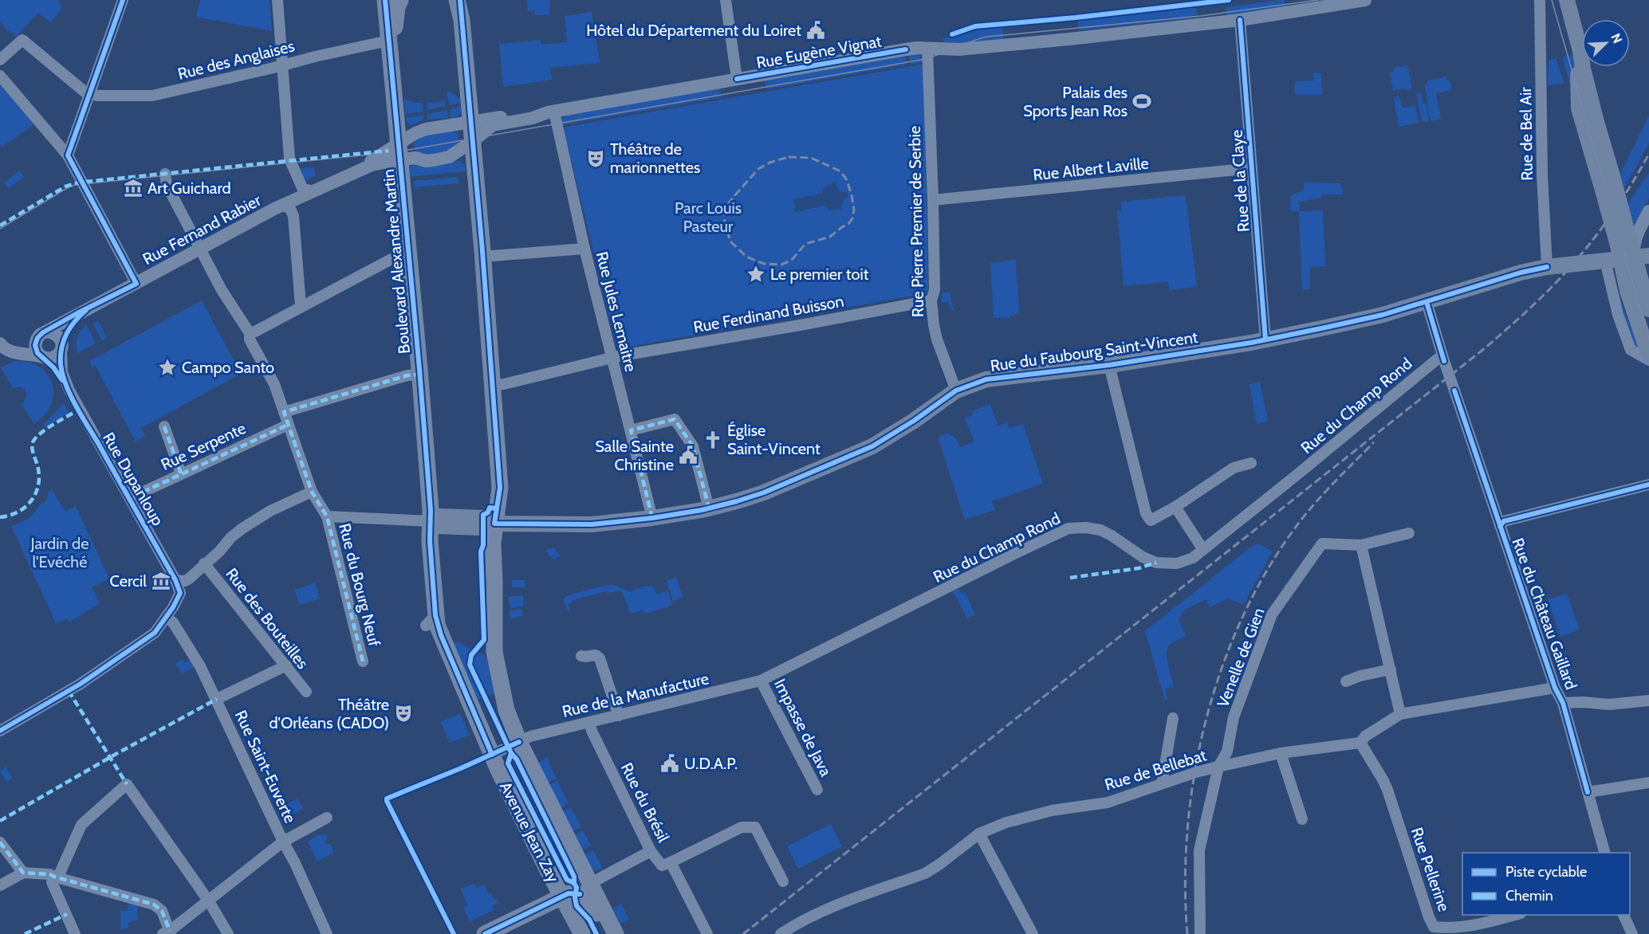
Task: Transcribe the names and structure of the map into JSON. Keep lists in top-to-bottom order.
{
  "streets": {
    "main road": ["Boulevard Alexandre Martin", "Rue du Faubourg Saint-Vincent", "Avenue Jean Zay"],
    "street": [
      "Rue Eugène Vignat",
      "Rue des Anglaises",
      "Rue de Bel Air",
      "Rue Albert Laville",
      "Rue de la Claye",
      "Rue Pierre Premier de Serbie",
      "Rue Fernand Rabier",
      "Rue Jules Lemaitre",
      "Rue Ferdinand Buisson",
      "Rue du Champ Rond",
      "Rue Serpente",
      "Rue Dupanloup",
      "Rue du Bourg Neuf",
      "Rue du Château Gaillard",
      "Rue des Bouteilles",
      "Venelle de Gien",
      "Rue de la Manufacture",
      "Impasse de Java",
      "Rue Saint-Euverte",
      "Rue de Bellebat",
      "Rue du Brésil",
      "Rue Pellerine"
    ]
  },
  "crossings": [
    ["Rue Eugène Vignat", "Rue de la Claye"],
    ["Rue Eugène Vignat", "Rue Pierre Premier de Serbie"],
    ["Rue Eugène Vignat", "Rue Fernand Rabier"],
    ["Rue Eugène Vignat", "Boulevard Alexandre Martin"],
    ["Rue Eugène Vignat", "Rue Jules Lemaitre"],
    ["Rue des Anglaises", "Boulevard Alexandre Martin"],
    ["Rue de Bel Air", "Rue du Faubourg Saint-Vincent"],
    ["Rue Albert Laville", "Rue de la Claye"],
    ["Rue Albert Laville", "Rue Pierre Premier de Serbie"],
    ["Rue de la Claye", "Rue du Faubourg Saint-Vincent"],
    ["Rue Pierre Premier de Serbie", "Rue Ferdinand Buisson"],
    ["Rue Pierre Premier de Serbie", "Rue du Faubourg Saint-Vincent"],
    ["Rue Fernand Rabier", "Boulevard Alexandre Martin"],
    ["Rue Fernand Rabier", "Rue Dupanloup"],
    ["Rue Fernand Rabier", "Rue du Bourg Neuf"],
    ["Boulevard Alexandre Martin", "Rue du Faubourg Saint-Vincent"],
    ["Boulevard Alexandre Martin", "Avenue Jean Zay"],
    ["Rue Jules Lemaitre", "Rue Ferdinand Buisson"],
    ["Rue Jules Lemaitre", "Rue du Faubourg Saint-Vincent"],
    ["Rue du Faubourg Saint-Vincent", "Rue du Château Gaillard"],
    ["Rue du Faubourg Saint-Vincent", "Avenue Jean Zay"],
    ["Rue du Champ Rond", "Rue du Château Gaillard"],
    ["Rue du Champ Rond", "Rue de la Manufacture"],
    ["Rue du Champ Rond", "Impasse de Java"],
    ["Rue Serpente", "Rue du Bourg Neuf"],
    ["Venelle de Gien", "Rue de Bellebat"],
    ["Rue de la Manufacture", "Impasse de Java"],
    ["Rue de la Manufacture", "Rue du Brésil"],
    ["Rue de la Manufacture", "Avenue Jean Zay"],
    ["Rue de Bellebat", "Rue Pellerine"]
  ],
  "parks": ["Parc Louis Pasteur", "Jardin de l'Evéché"],
  "places": {
    "public building": ["Hôtel du Département du Loiret", "Salle Sainte Christine", "U.D.A.P."],
    "sports": ["Palais des Sports Jean Ros"],
    "theatre": ["Théâtre de marionnettes", "Théâtre d'Orléans (CADO)"],
    "museum": ["Art Guichard", "Cercil"],
    "place": ["Le premier toit", "Campo Santo"],
    "church": ["Église Saint-Vincent"]
  },
  "legend": ["Piste cyclable", "Chemin"],
  "north": "top right"
}
